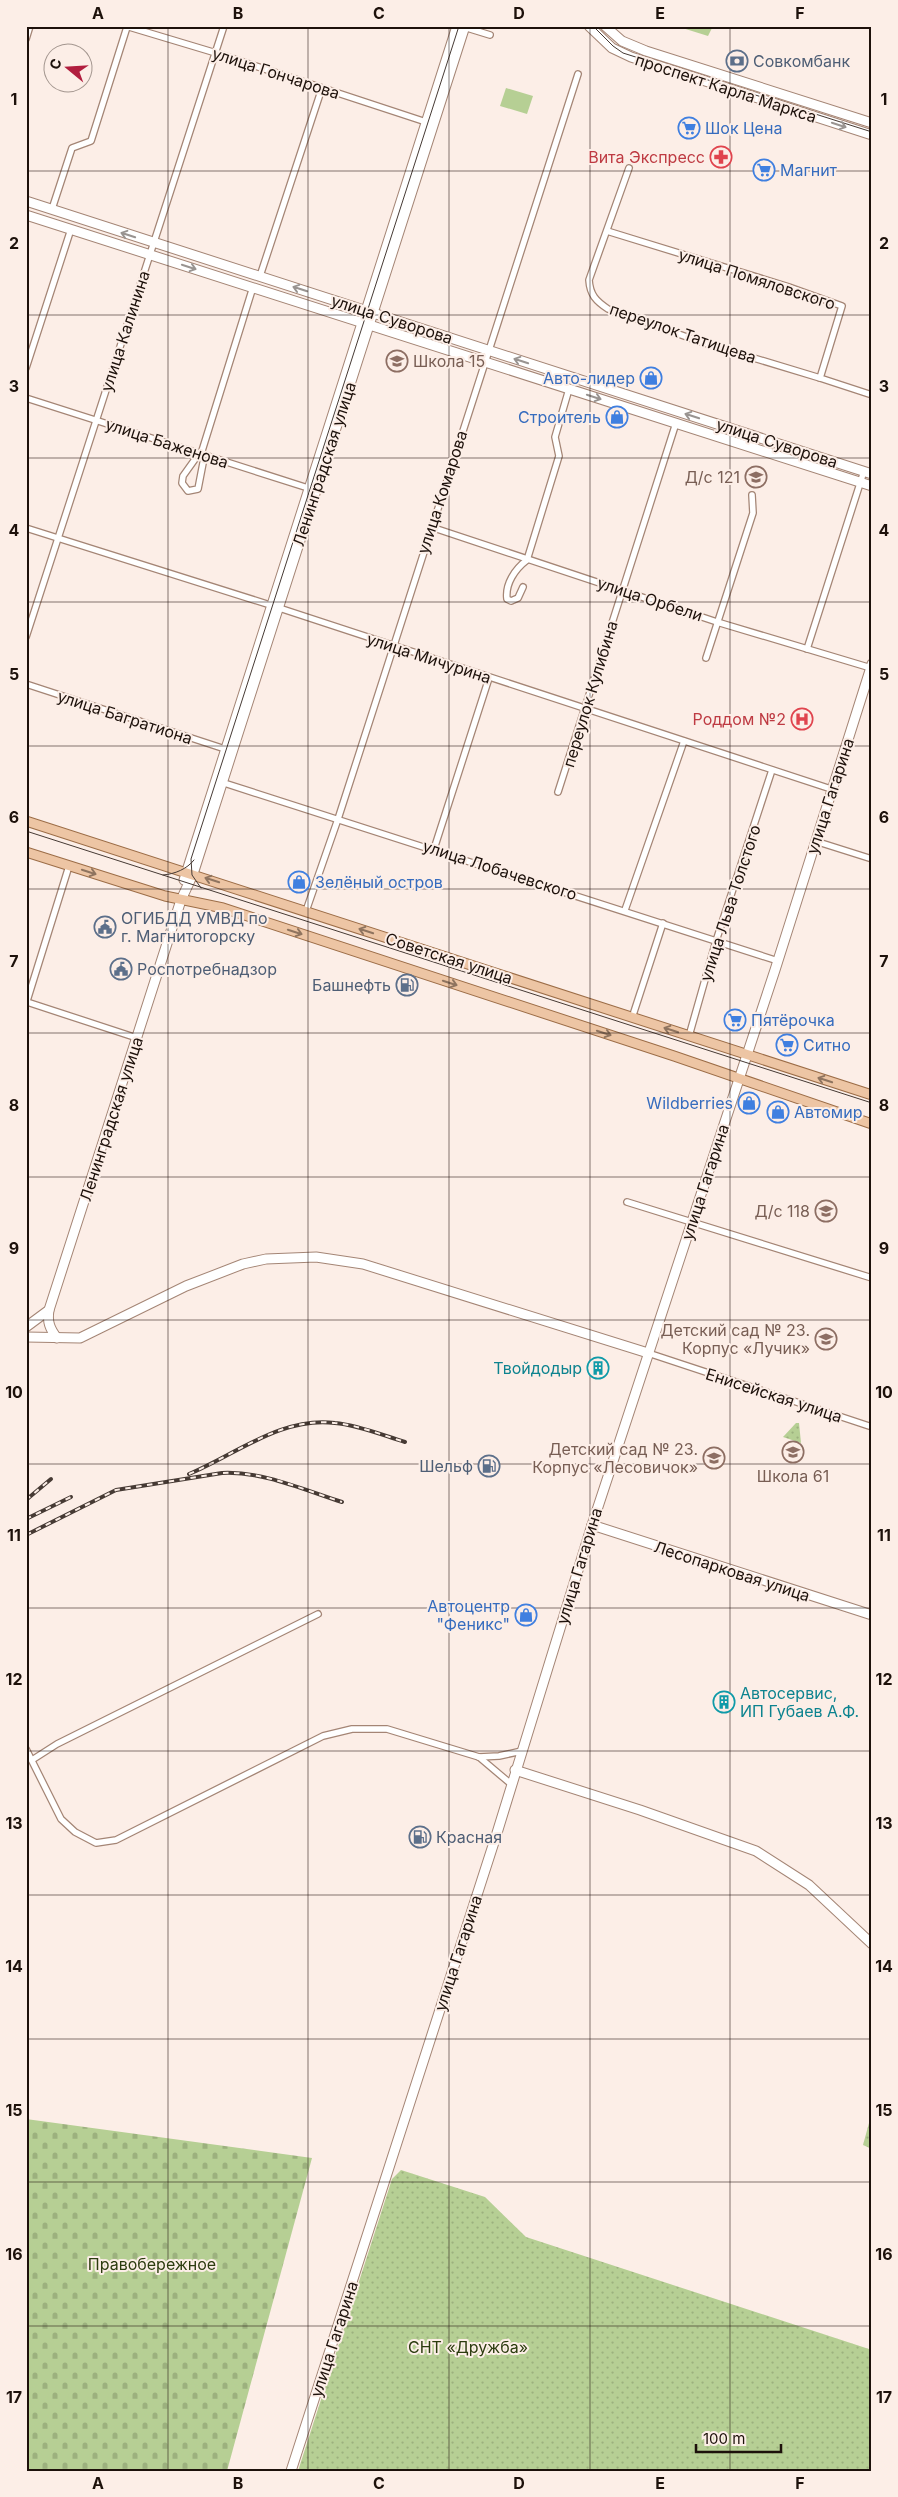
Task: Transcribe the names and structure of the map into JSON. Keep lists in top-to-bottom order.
{
  "streets": {
    "main road": [
      "проспект Карла Маркса",
      "улица Суворова",
      "Ленинградская улица",
      "улица Гагарина",
      "Советская улица",
      "Лесопарковая улица"
    ],
    "street": [
      "улица Гончарова",
      "улица Помяловского",
      "улица Калинина",
      "переулок Татищева",
      "улица Баженова",
      "улица Комарова",
      "улица Орбели",
      "улица Мичурина",
      "переулок Кулибина",
      "улица Багратиона",
      "улица Лобачевского",
      "улица Льва Толстого",
      "Енисейская улица"
    ]
  },
  "crossings": [
    ["улица Гончарова", "улица Калинина"],
    ["улица Гончарова", "Ленинградская улица"],
    ["улица Помяловского", "переулок Татищева"],
    ["улица Суворова", "улица Калинина"],
    ["улица Суворова", "Ленинградская улица"],
    ["улица Суворова", "улица Комарова"],
    ["улица Суворова", "переулок Кулибина"],
    ["улица Калинина", "улица Баженова"],
    ["улица Калинина", "улица Мичурина"],
    ["улица Баженова", "Ленинградская улица"],
    ["Ленинградская улица", "улица Мичурина"],
    ["Ленинградская улица", "улица Багратиона"],
    ["Ленинградская улица", "улица Лобачевского"],
    ["Ленинградская улица", "Советская улица"],
    ["улица Комарова", "улица Орбели"],
    ["улица Комарова", "улица Мичурина"],
    ["улица Комарова", "улица Лобачевского"],
    ["улица Комарова", "Советская улица"],
    ["улица Орбели", "переулок Кулибина"],
    ["улица Орбели", "улица Гагарина"],
    ["улица Мичурина", "переулок Кулибина"],
    ["улица Мичурина", "улица Гагарина"],
    ["улица Мичурина", "улица Льва Толстого"],
    ["улица Гагарина", "улица Лобачевского"],
    ["улица Гагарина", "Советская улица"],
    ["улица Гагарина", "Енисейская улица"],
    ["улица Гагарина", "Лесопарковая улица"],
    ["улица Лобачевского", "улица Льва Толстого"],
    ["улица Льва Толстого", "Советская улица"]
  ],
  "parks": ["Правобережное", "СНТ «Дружба»"],
  "places": {
    "bank": ["Совкомбанк"],
    "supermarket": [
      "Шок Цена",
      "Магнит",
      "Пятёрочка",
      "Ситно"
    ],
    "pharmacy": ["Вита Экспресс"],
    "school or university": [
      "Школа 15",
      "Д/с 121",
      "Д/с 118",
      "Детский сад № 23. Корпус «Лучик»",
      "Школа 61",
      "Детский сад № 23. Корпус «Лесовичок»"
    ],
    "shop": [
      "Авто-лидер",
      "Строитель",
      "Зелёный остров",
      "Wildberries",
      "Автомир",
      "Автоцентр \"Феникс\""
    ],
    "hospital": ["Роддом №2"],
    "public building": ["ОГИБДД УМВД по г. Магнитогорску", "Роспотребнадзор"],
    "fuel station": ["Башнефть", "Шельф", "Красная"],
    "building": ["Твойдодыр", "Автосервис, ИП Губаев А.Ф."]
  },
  "scale_bar": "100 m",
  "north": "left",
  "grid": {
    "columns": [
      "A",
      "B",
      "C",
      "D",
      "E",
      "F"
    ],
    "rows": [
      "1",
      "2",
      "3",
      "4",
      "5",
      "6",
      "7",
      "8",
      "9",
      "10",
      "11",
      "12",
      "13",
      "14",
      "15",
      "16",
      "17"
    ]
  }
}
